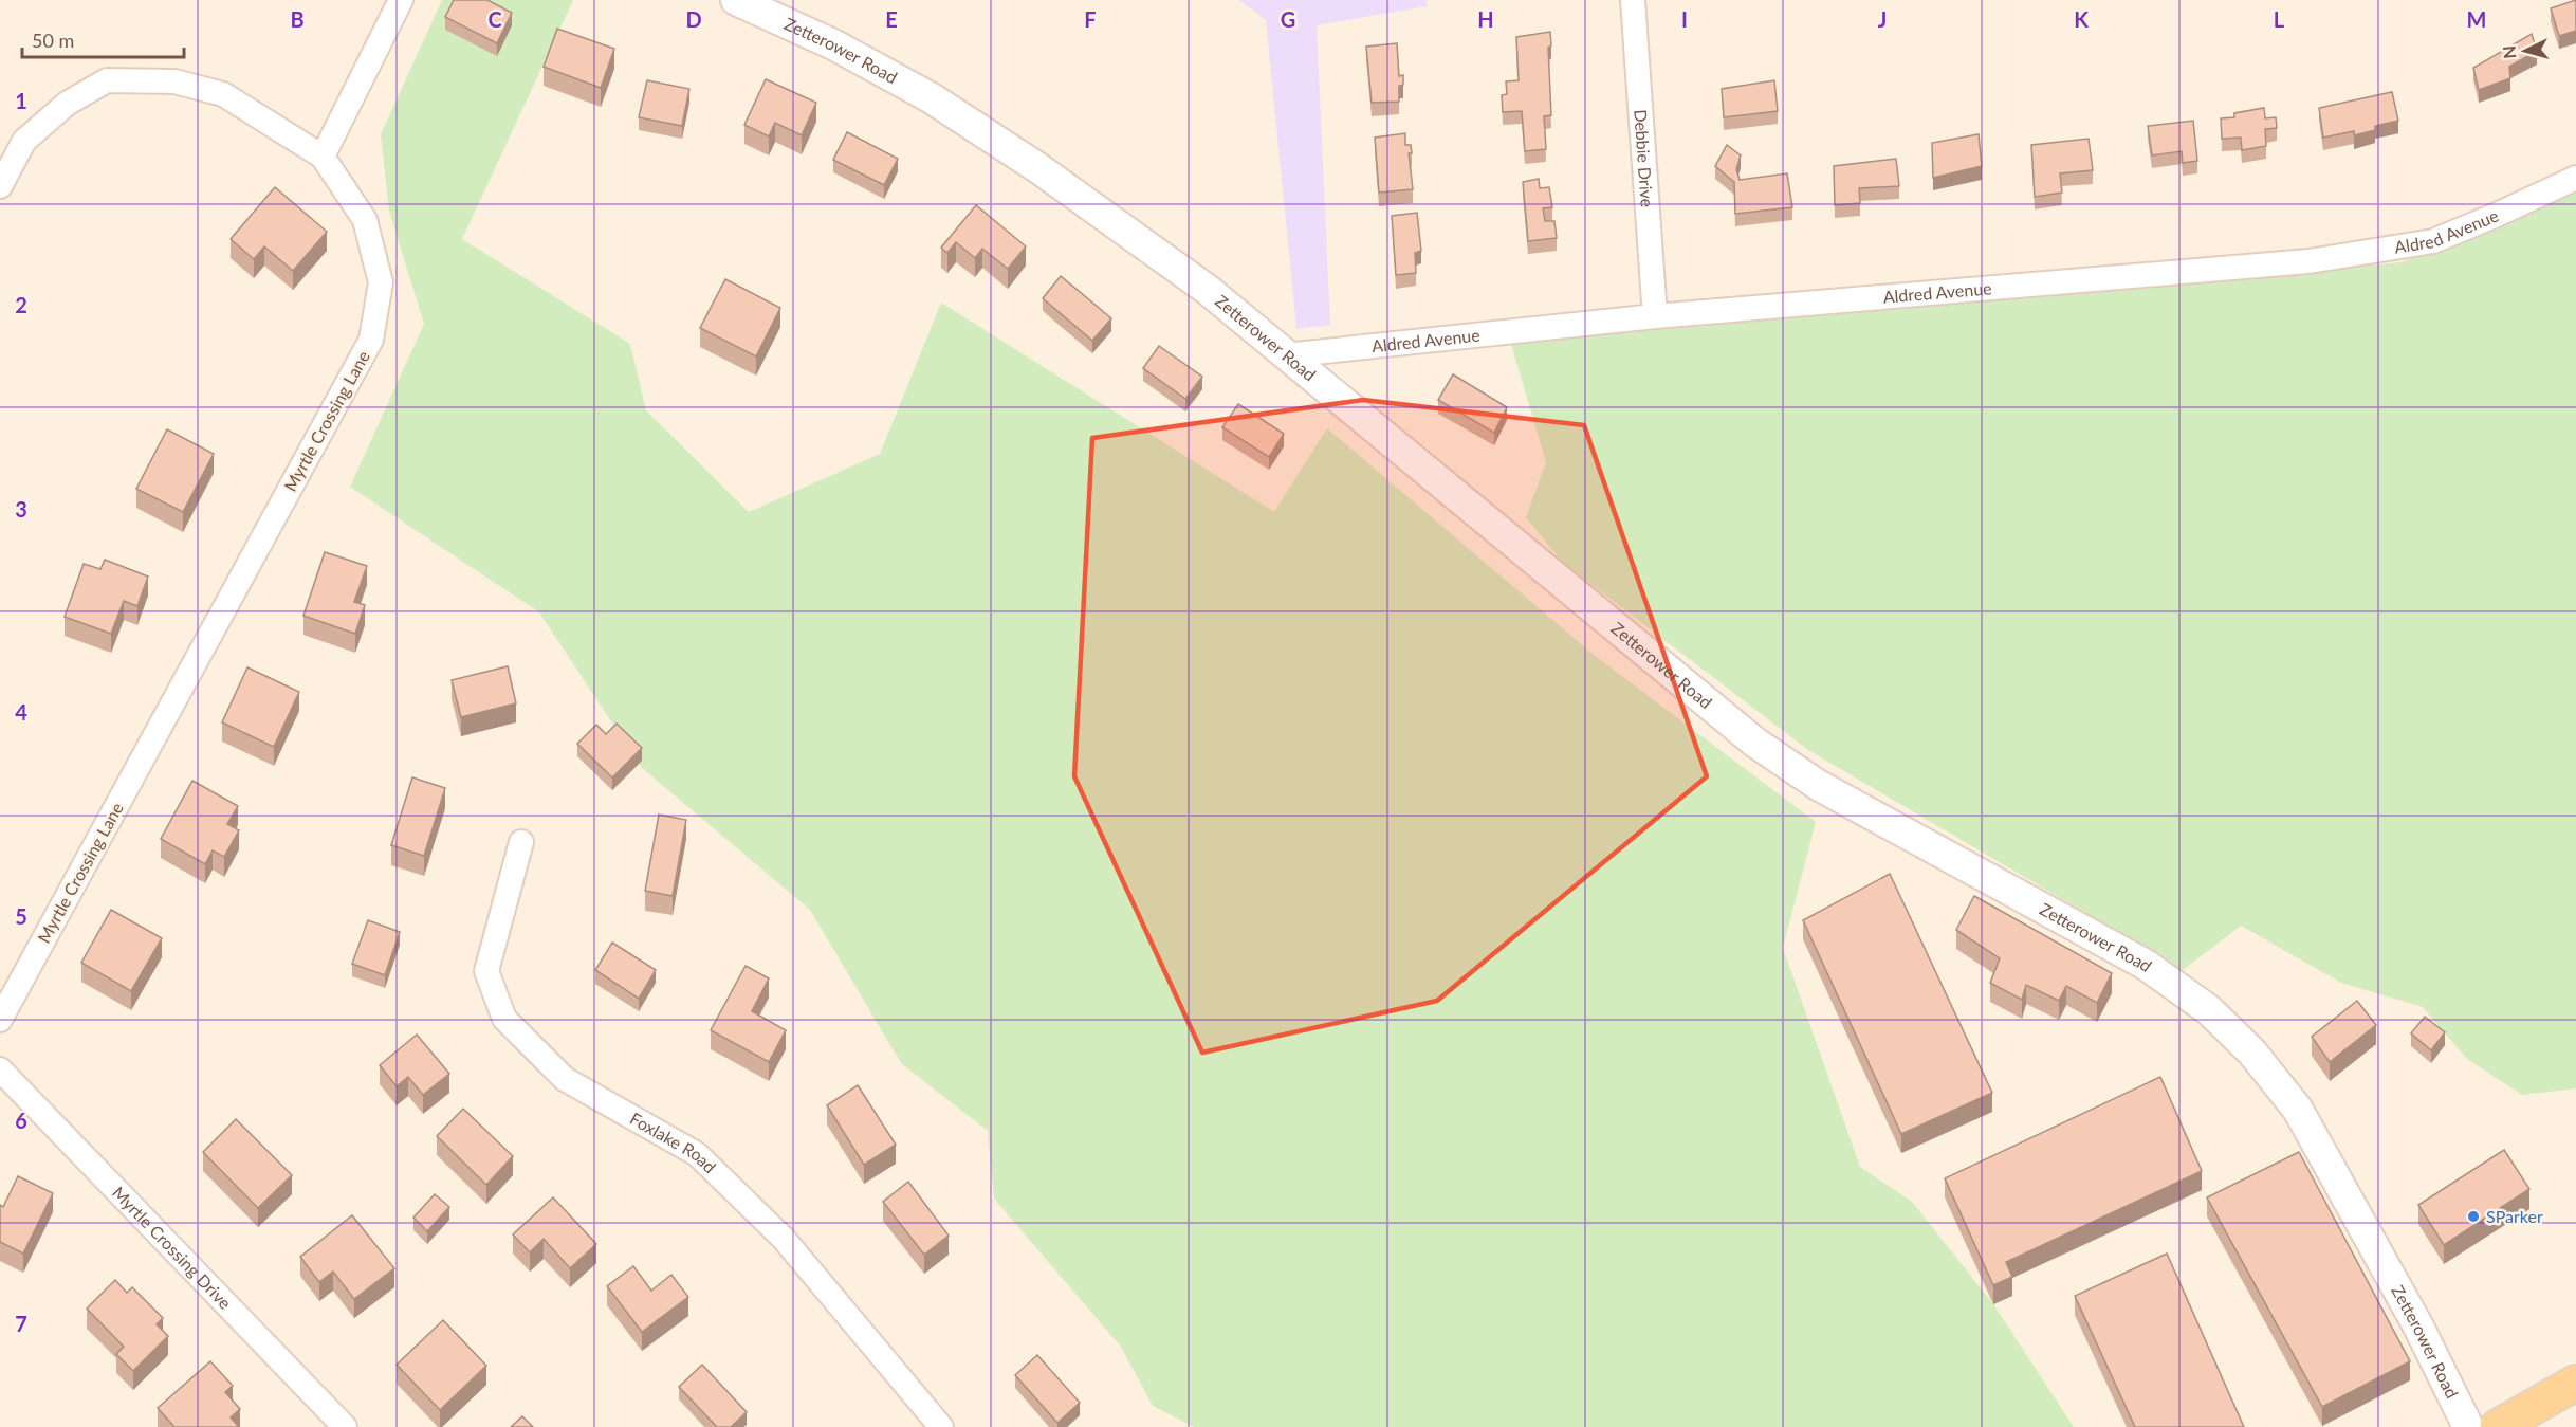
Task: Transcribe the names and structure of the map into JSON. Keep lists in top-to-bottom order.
{
  "streets": {
    "street": [
      "Zetterower Road",
      "Debbie Drive",
      "Aldred Avenue",
      "Myrtle Crossing Lane",
      "Foxlake Road",
      "Myrtle Crossing Drive"
    ]
  },
  "crossings": [
    ["Zetterower Road", "Aldred Avenue"],
    ["Debbie Drive", "Aldred Avenue"]
  ],
  "places": ["SParker"],
  "scale_bar": "50 m",
  "north": "left",
  "grid": {
    "columns": [
      "B",
      "C",
      "D",
      "E",
      "F",
      "G",
      "H",
      "I",
      "J",
      "K",
      "L",
      "M"
    ],
    "rows": [
      "1",
      "2",
      "3",
      "4",
      "5",
      "6",
      "7"
    ]
  }
}
